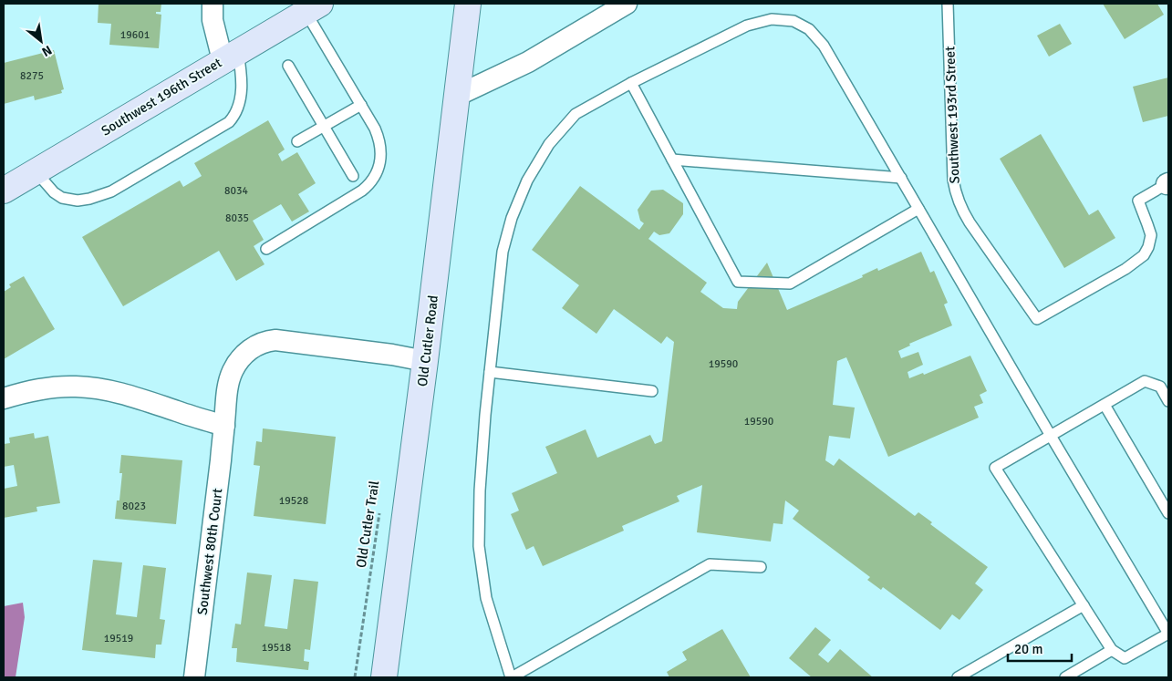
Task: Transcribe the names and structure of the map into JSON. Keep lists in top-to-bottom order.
{
  "streets": {
    "main road": ["Southwest 196th Street", "Old Cutler Road"],
    "street": ["Southwest 80th Court"],
    "lane": ["Southwest 193rd Street"],
    "path": ["Old Cutler Trail"]
  },
  "crossings": [
    ["Old Cutler Road", "Southwest 80th Court"]
  ],
  "house_numbers": [
    "19601",
    "8275",
    "8034",
    "8035",
    "19590",
    "19590",
    "19528",
    "8023",
    "19519",
    "19518"
  ],
  "scale_bar": "20 m",
  "north": "bottom right"
}
